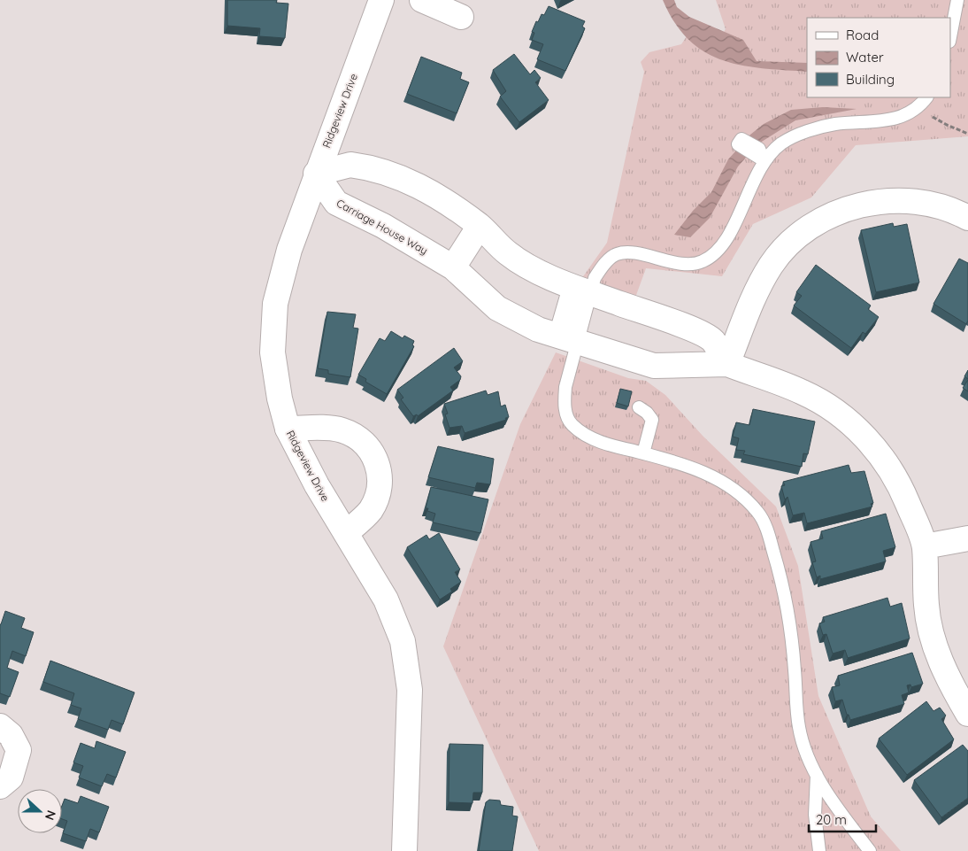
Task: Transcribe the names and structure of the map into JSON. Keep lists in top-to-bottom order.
{
  "streets": {
    "street": ["Ridgeview Drive", "Carriage House Way"]
  },
  "crossings": [
    ["Ridgeview Drive", "Carriage House Way"]
  ],
  "legend": ["Road", "Water", "Building"],
  "scale_bar": "20 m",
  "north": "right"
}
